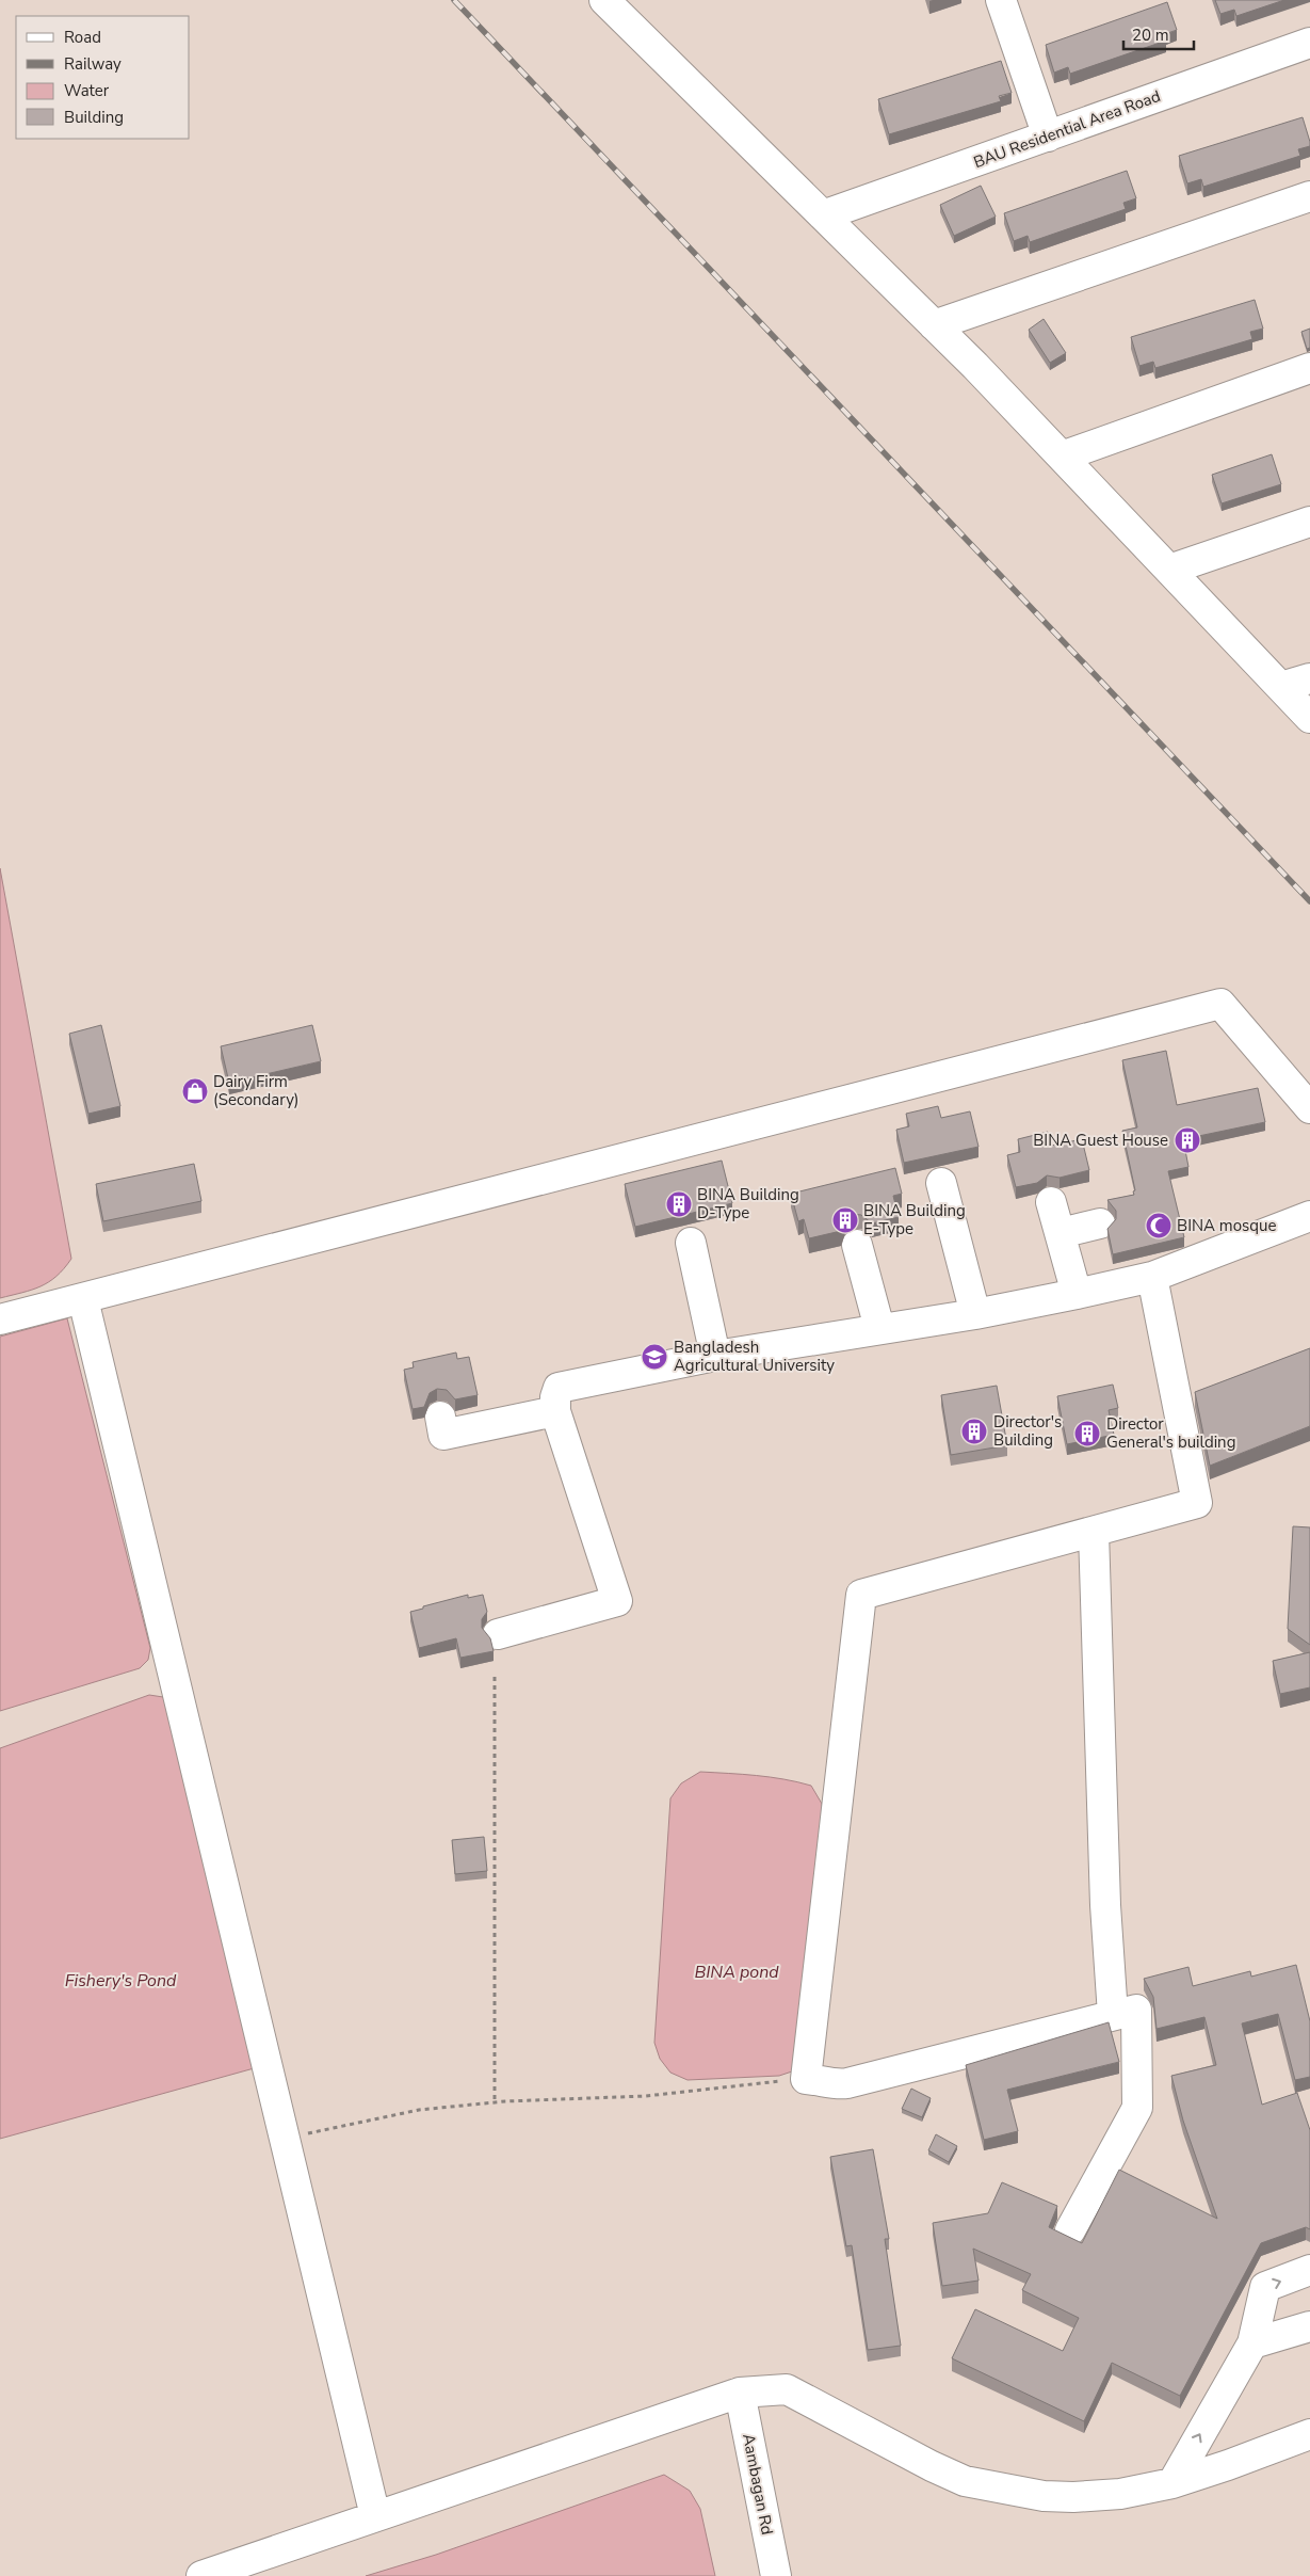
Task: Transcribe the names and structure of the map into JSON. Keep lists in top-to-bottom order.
{
  "streets": {
    "street": ["BAU Residential Area Road", "Aambagan Rd"]
  },
  "water": ["BINA pond", "Fishery's Pond"],
  "places": {
    "shop": ["Dairy Firm (Secondary)"],
    "building": [
      "BINA Guest House",
      "BINA Building D-Type",
      "BINA Building E-Type",
      "Director's Building",
      "Director General's building"
    ],
    "mosque": ["BINA mosque"],
    "school or university": ["Bangladesh Agricultural University"]
  },
  "legend": [
    "Road",
    "Railway",
    "Water",
    "Building"
  ],
  "scale_bar": "20 m"
}
